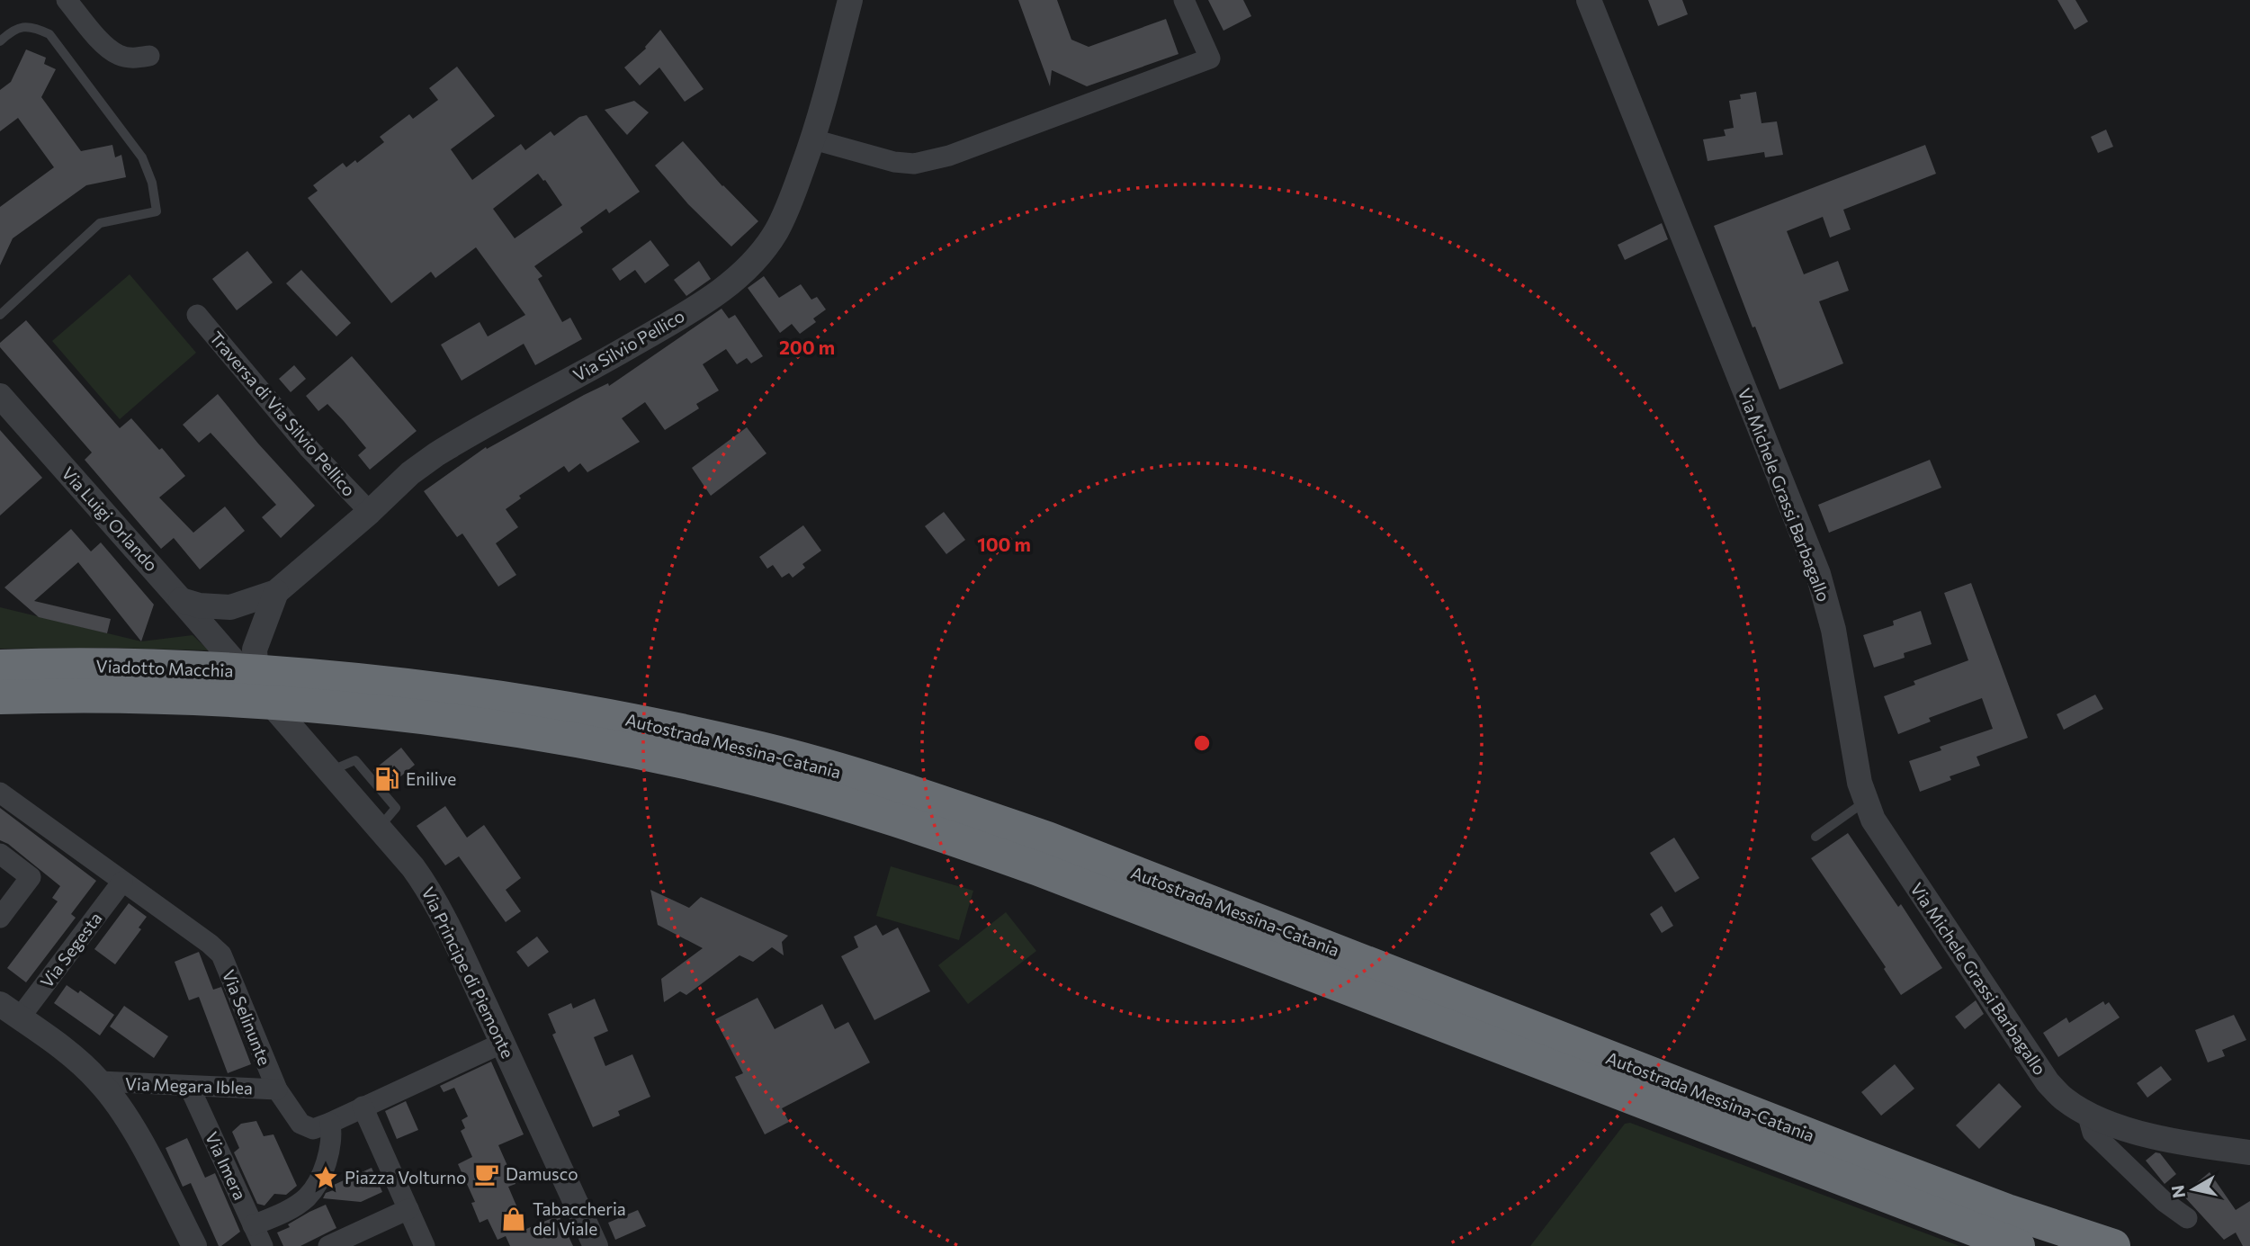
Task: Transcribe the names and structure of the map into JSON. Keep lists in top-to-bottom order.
{
  "streets": {
    "highway": ["Viadotto Macchia", "Autostrada Messina-Catania"],
    "street": [
      "Via Silvio Pellico",
      "Traversa di Via Silvio Pellico",
      "Via Michele Grassi Barbagallo",
      "Via Luigi Orlando",
      "Via Segesta",
      "Via Principe di Piemonte",
      "Via Selinunte",
      "Via Megara Iblea",
      "Via Imera"
    ]
  },
  "crossings": [
    ["Via Silvio Pellico", "Traversa di Via Silvio Pellico"],
    ["Via Silvio Pellico", "Via Luigi Orlando"],
    ["Via Silvio Pellico", "Via Principe di Piemonte"],
    ["Via Luigi Orlando", "Via Principe di Piemonte"],
    ["Viadotto Macchia", "Autostrada Messina-Catania"],
    ["Via Segesta", "Via Selinunte"],
    ["Via Principe di Piemonte", "Via Selinunte"],
    ["Via Selinunte", "Via Megara Iblea"],
    ["Via Megara Iblea", "Via Imera"]
  ],
  "places": {
    "fuel station": ["Enilive"],
    "cafe": ["Damusco"],
    "place": ["Piazza Volturno"],
    "shop": ["Tabaccheria del Viale"]
  },
  "north": "left",
  "rings": ["200 m", "100 m"]
}
